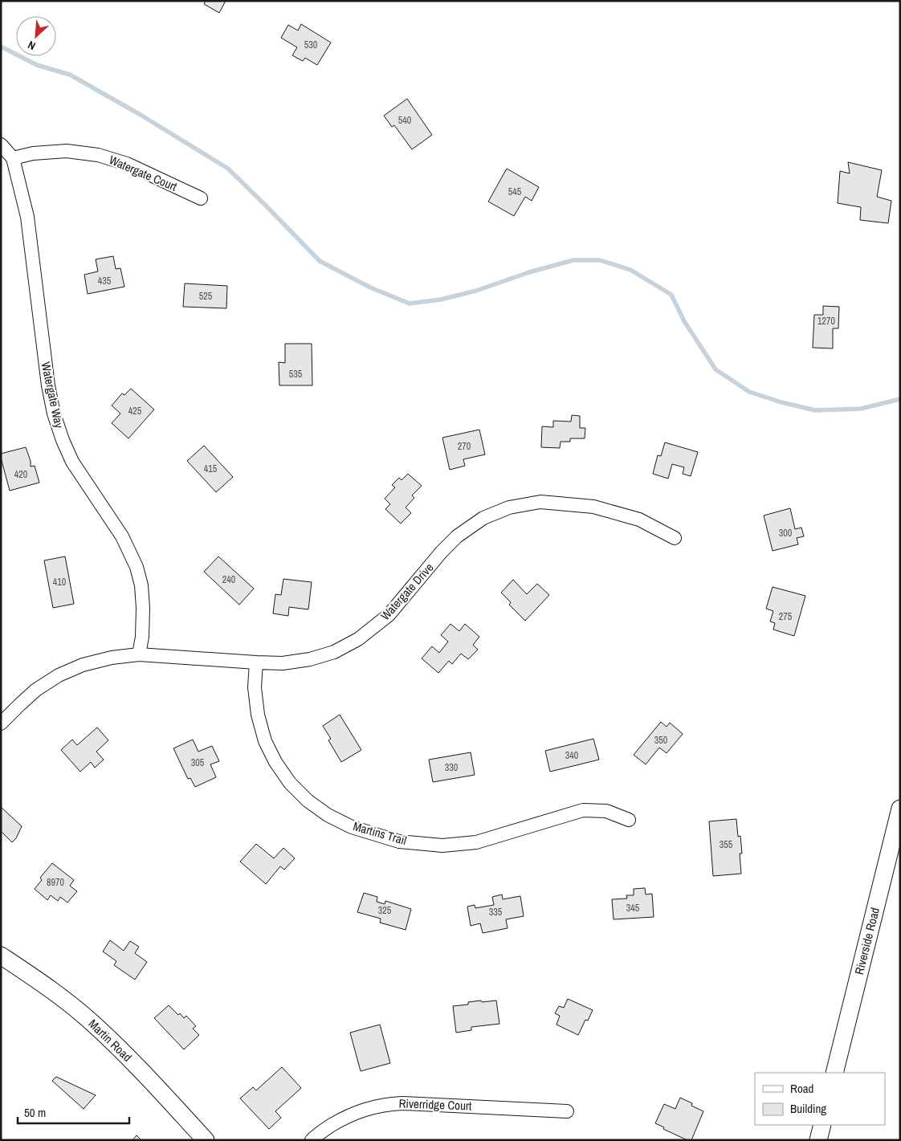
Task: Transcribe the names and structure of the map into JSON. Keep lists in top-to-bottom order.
{
  "streets": {
    "street": [
      "Watergate Court",
      "Watergate Way",
      "Watergate Drive",
      "Martins Trail",
      "Riverside Road",
      "Martin Road",
      "Riverridge Court"
    ]
  },
  "crossings": [
    ["Watergate Court", "Watergate Way"],
    ["Watergate Way", "Watergate Drive"],
    ["Watergate Drive", "Martins Trail"]
  ],
  "house_numbers": [
    "530",
    "540",
    "545",
    "435",
    "525",
    "1270",
    "535",
    "425",
    "270",
    "415",
    "420",
    "300",
    "240",
    "410",
    "275",
    "350",
    "340",
    "305",
    "330",
    "355",
    "8970",
    "345",
    "325",
    "335"
  ],
  "legend": ["Road", "Building"],
  "scale_bar": "50 m",
  "north": "bottom left"
}
